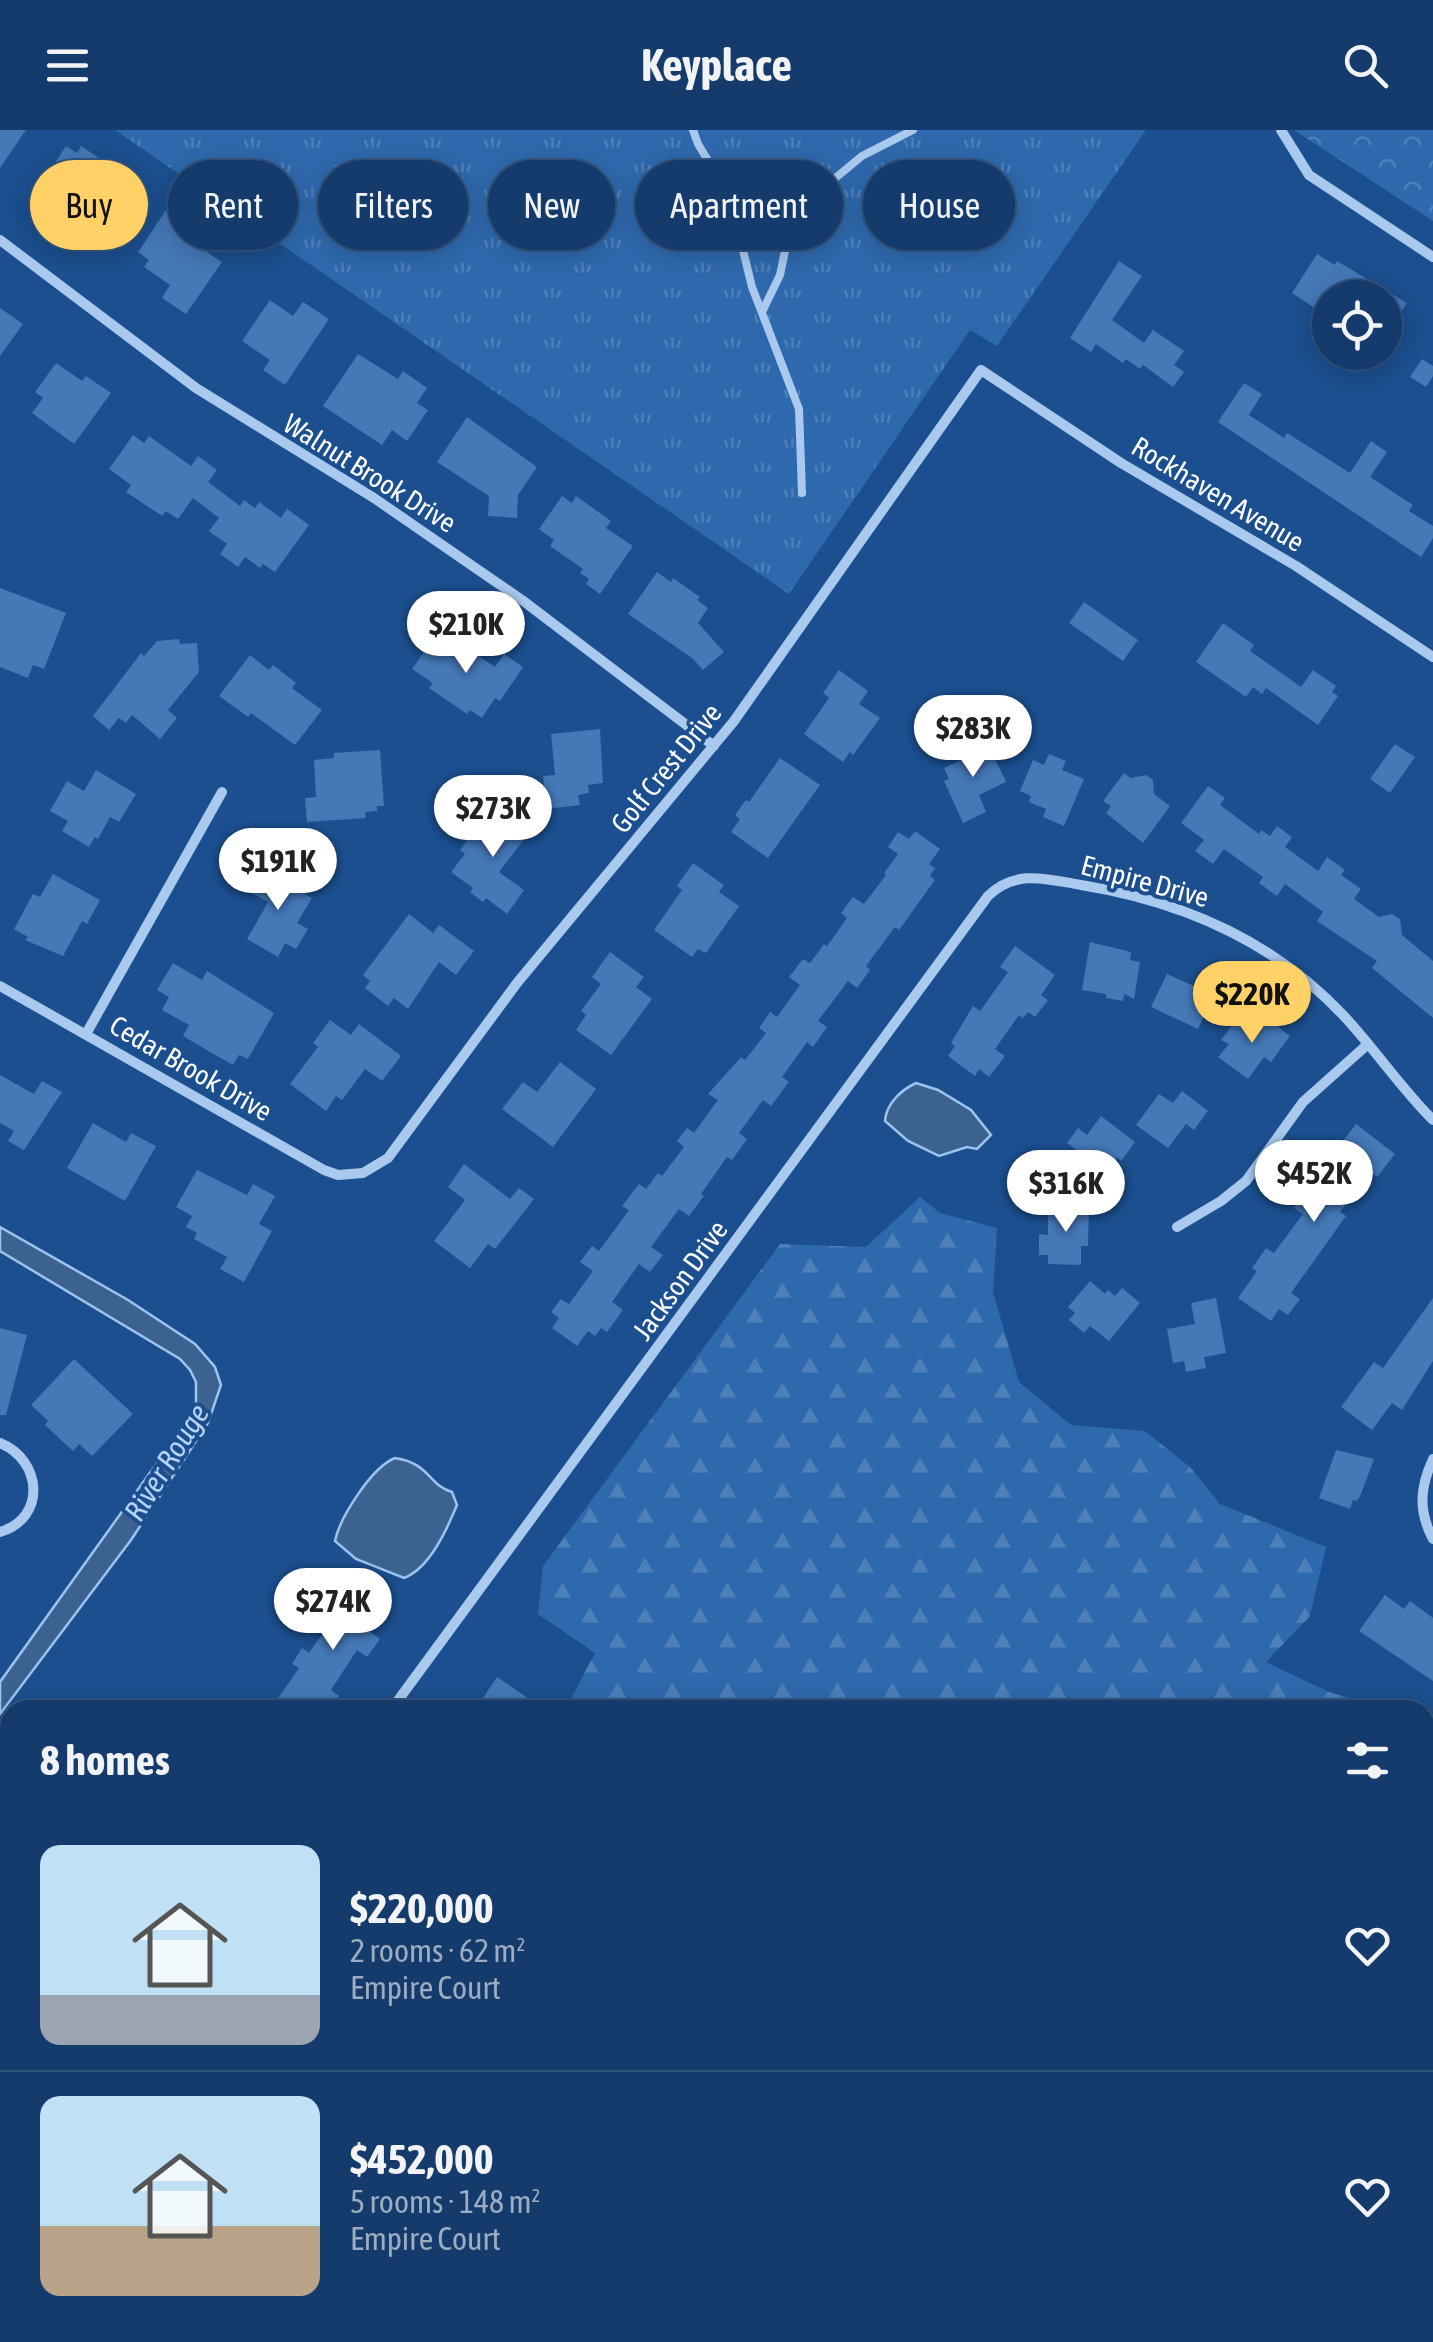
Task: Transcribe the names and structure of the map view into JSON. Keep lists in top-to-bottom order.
{
  "streets": {
    "street": [
      "Walnut Brook Drive",
      "Rockhaven Avenue",
      "Golf Crest Drive",
      "Empire Drive",
      "Cedar Brook Drive",
      "Jackson Drive"
    ]
  },
  "crossings": [
    ["Walnut Brook Drive", "Golf Crest Drive"],
    ["Rockhaven Avenue", "Golf Crest Drive"],
    ["Golf Crest Drive", "Cedar Brook Drive"],
    ["Empire Drive", "Jackson Drive"]
  ],
  "water": ["River Rouge"],
  "page": {
    "header": "Keyplace",
    "chip": [
      "Buy",
      "Rent",
      "Filters",
      "New",
      "Apartment",
      "House"
    ],
    "price": [
      "$210K",
      "$283K",
      "$273K",
      "$191K",
      "$220K",
      "$452K",
      "$316K",
      "$274K"
    ],
    "heading": "8 homes",
    "list": [
      {
        "name": "$220,000",
        "note": "2 rooms · 62 m² · Empire Court"
      },
      {
        "name": "$452,000",
        "note": "5 rooms · 148 m² · Empire Court"
      }
    ]
  }
}
